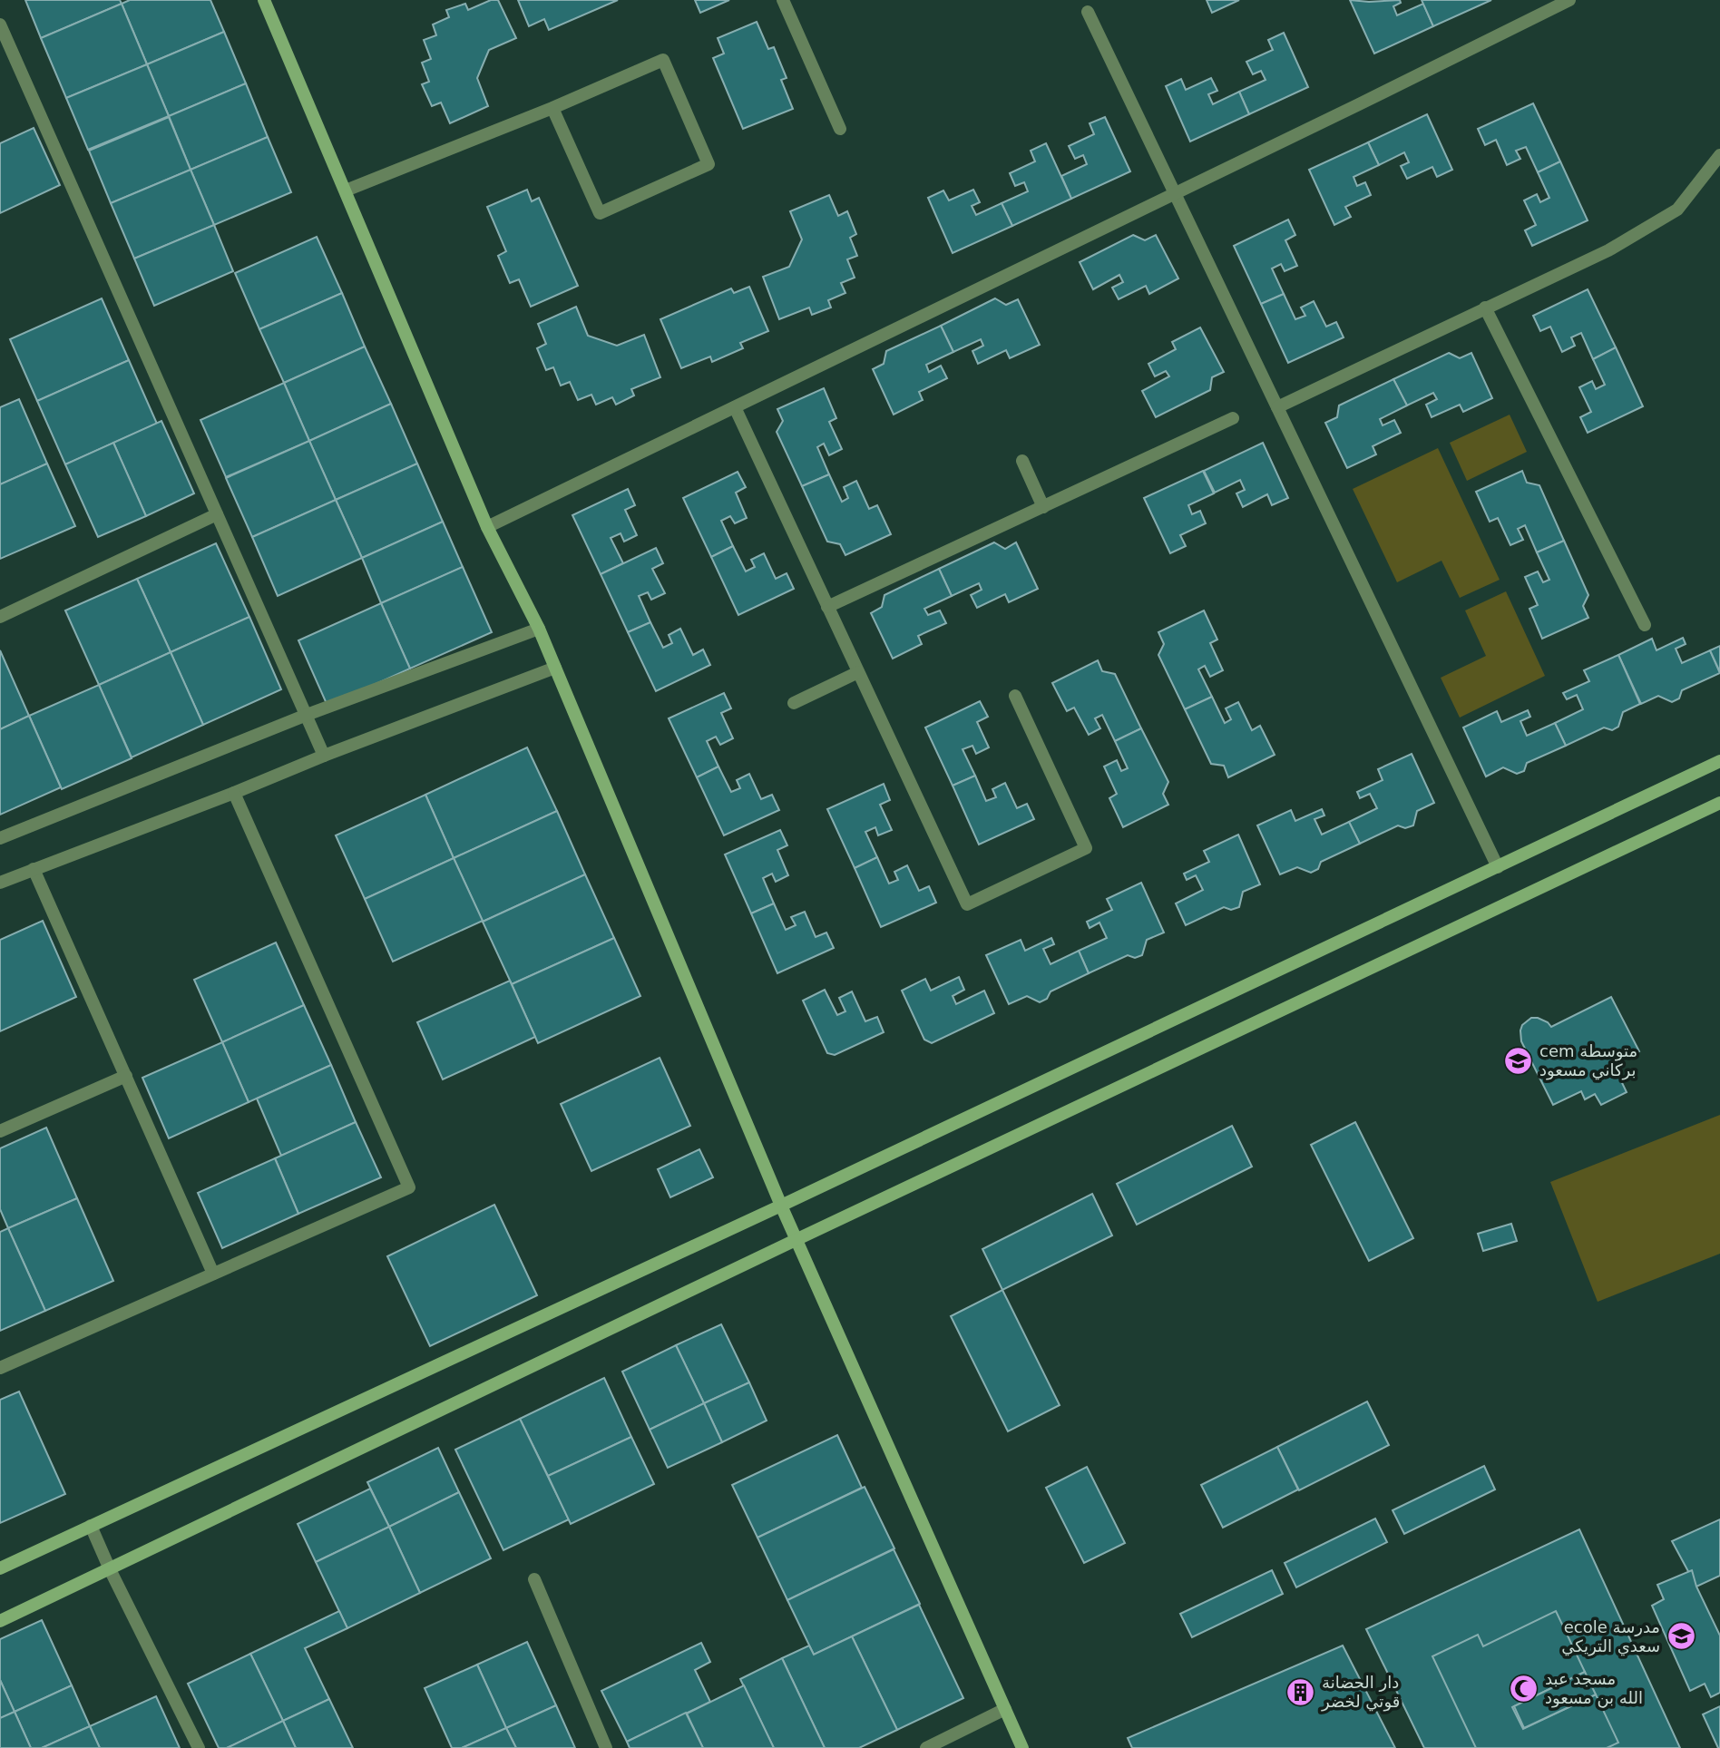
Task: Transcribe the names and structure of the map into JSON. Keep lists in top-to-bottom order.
{
  "places": {
    "school or university": ["cem متوسطة بركاني مسعود", "ecole مدرسة سعدي التريكي"],
    "mosque": ["مسجد عبد الله بن مسعود"],
    "building": ["دار الحضانة قوتي لخضر"]
  }
}
